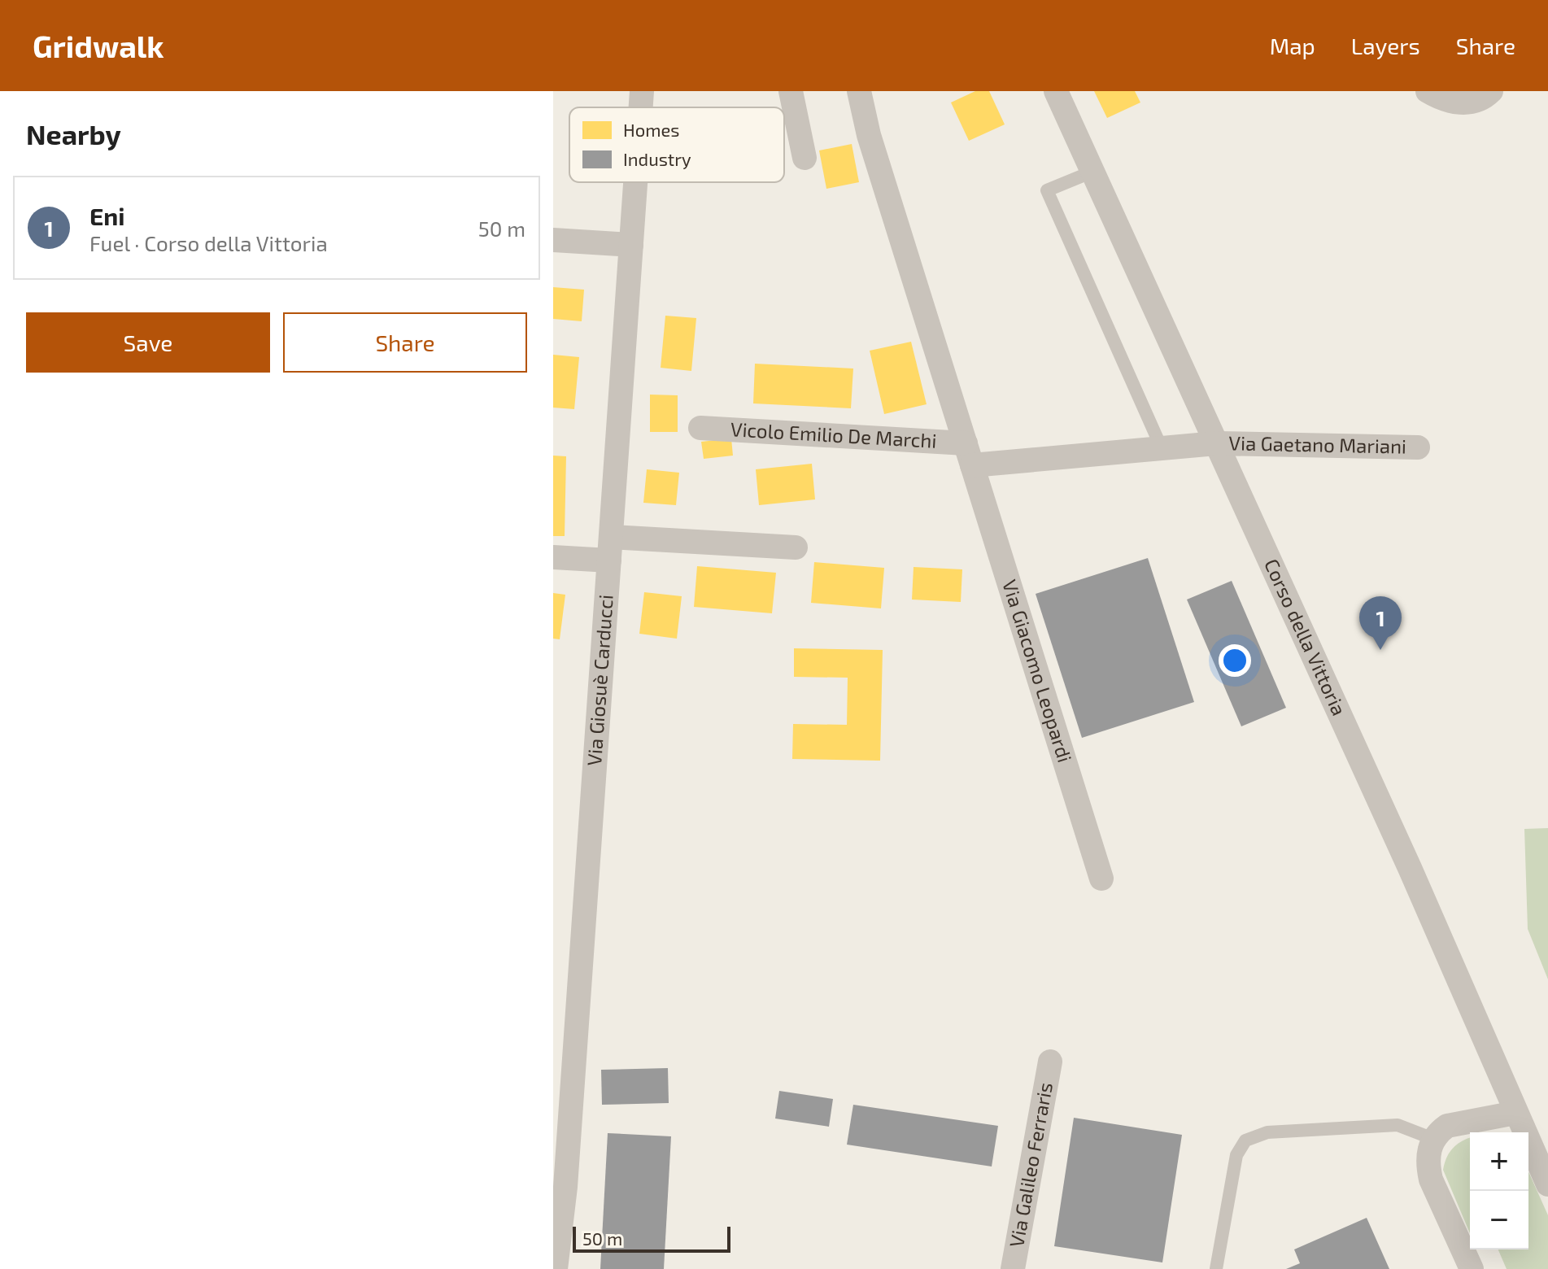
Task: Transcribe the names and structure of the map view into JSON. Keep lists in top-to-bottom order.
{
  "streets": {
    "street": [
      "Vicolo Emilio De Marchi",
      "Via Gaetano Mariani",
      "Corso della Vittoria",
      "Via Giacomo Leopardi",
      "Via Giosuè Carducci",
      "Via Galileo Ferraris"
    ]
  },
  "crossings": [
    ["Vicolo Emilio De Marchi", "Via Giacomo Leopardi"],
    ["Via Gaetano Mariani", "Corso della Vittoria"]
  ],
  "legend": ["Homes", "Industry"],
  "scale_bar": "50 m",
  "page": {
    "header": "Gridwalk",
    "nav": ["Map", "Layers", "Share"],
    "heading": "Nearby",
    "list": [
      {
        "mark": "1",
        "name": "Eni",
        "note": "Fuel · Corso della Vittoria",
        "value": "50 m"
      }
    ],
    "buttons": ["Save", "Share"],
    "pins": "1",
    "map_buttons": ["+", "−"],
    "scale": "50 m"
  }
}
